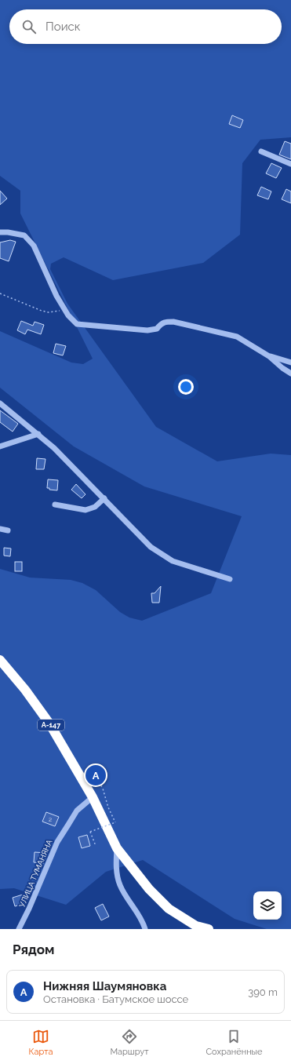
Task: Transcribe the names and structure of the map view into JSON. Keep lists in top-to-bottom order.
{
  "streets": {
    "highway": ["А-147"],
    "street": ["УЛИЦА ТУМАНЯНА"]
  },
  "crossings": [
    ["А-147", "УЛИЦА ТУМАНЯНА"]
  ],
  "house_numbers": ["2"],
  "page": {
    "search": "Поиск",
    "pins": "A",
    "heading": "Рядом",
    "list": [
      {
        "mark": "A",
        "name": "Нижняя Шаумяновка",
        "note": "Остановка · Батумское шоссе",
        "value": "390 m"
      }
    ],
    "nav": ["Карта", "Маршрут", "Сохранённые"]
  }
}
